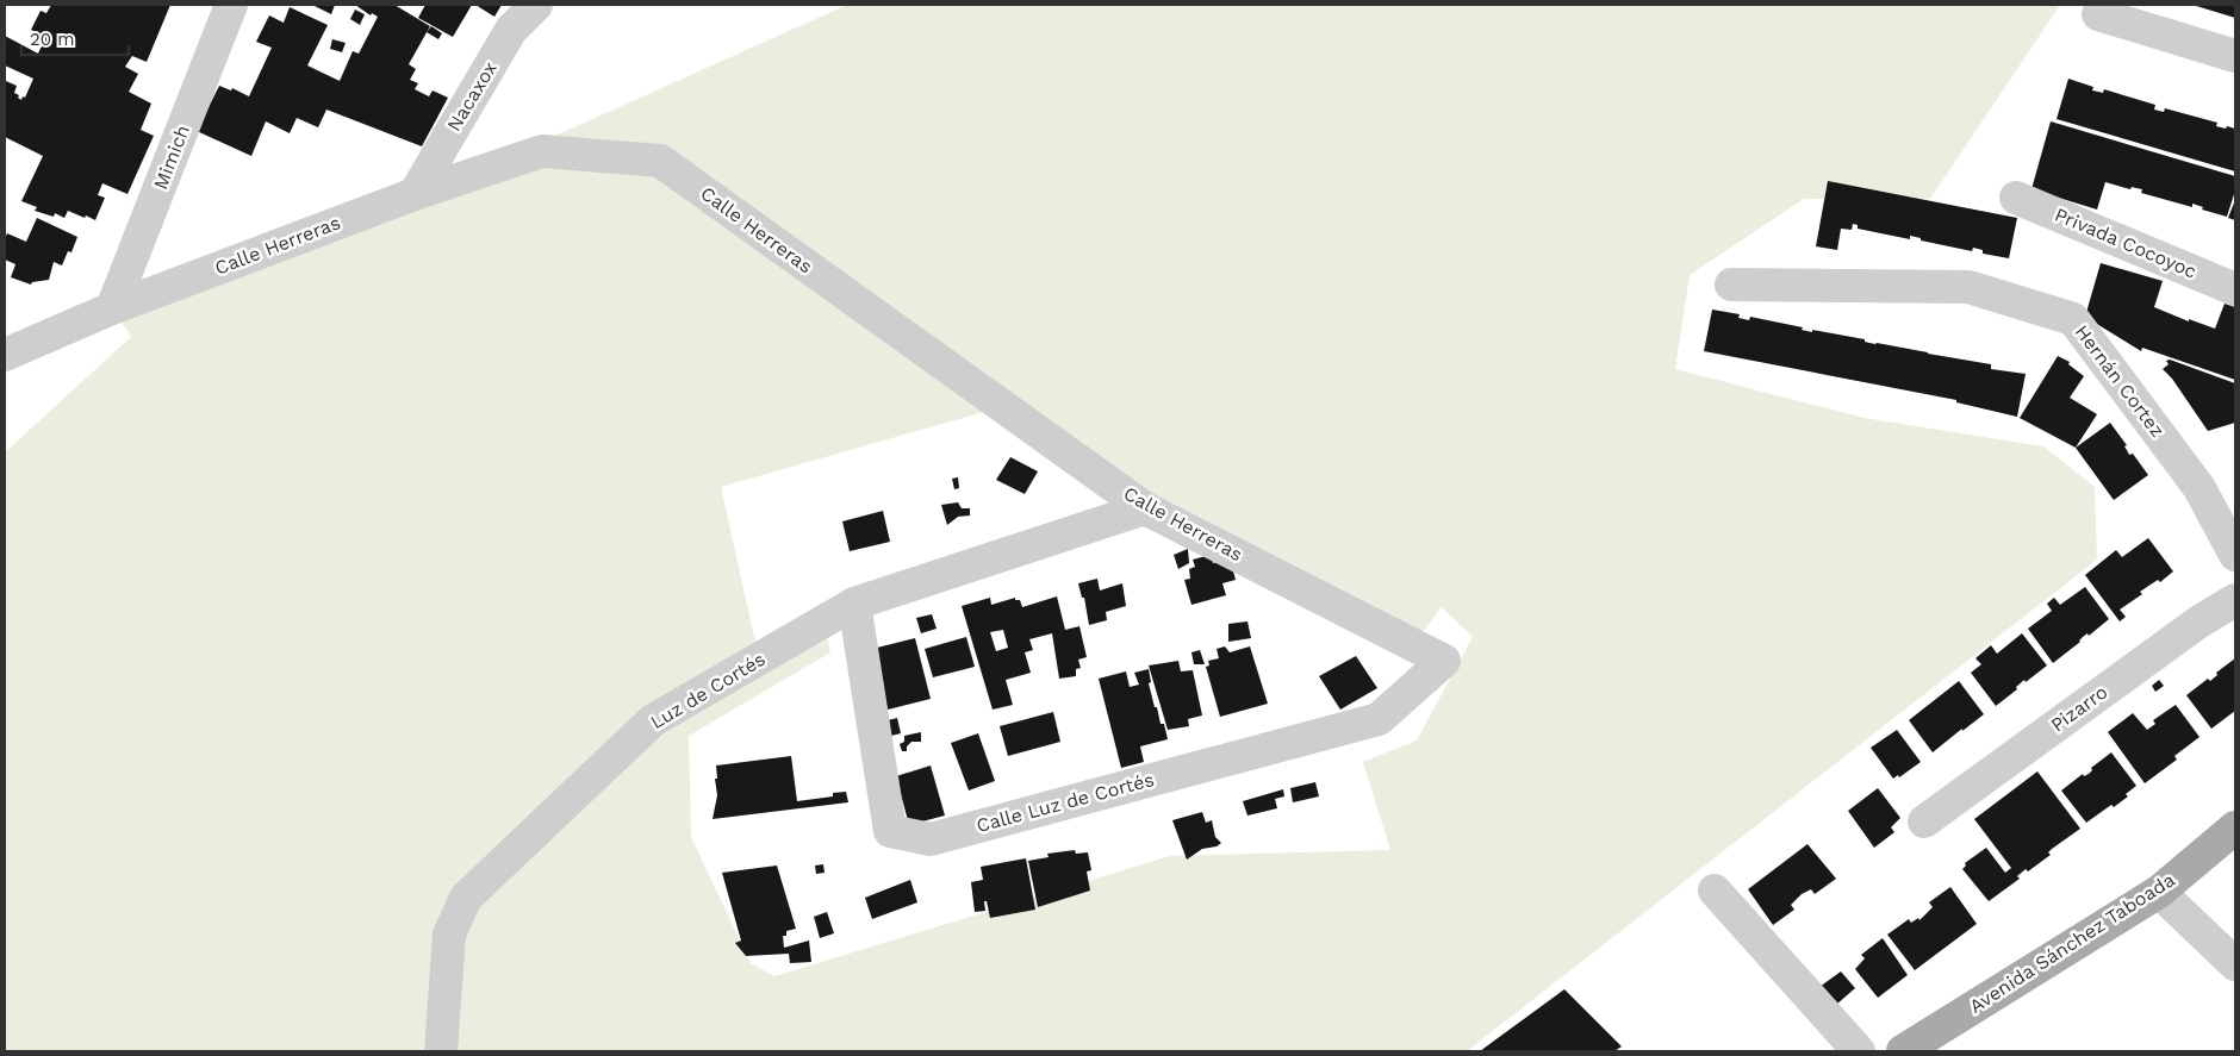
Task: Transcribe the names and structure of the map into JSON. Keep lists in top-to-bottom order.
{
  "streets": {
    "main road": ["Avenida Sánchez Taboada"],
    "street": [
      "Nacaxox",
      "Mimich",
      "Calle Herreras",
      "Privada Cocoyoc",
      "Hernán Cortez",
      "Luz de Cortés",
      "Pizarro",
      "Calle Luz de Cortés"
    ]
  },
  "crossings": [
    ["Nacaxox", "Calle Herreras"],
    ["Mimich", "Calle Herreras"],
    ["Calle Herreras", "Luz de Cortés"],
    ["Calle Herreras", "Calle Luz de Cortés"],
    ["Luz de Cortés", "Calle Luz de Cortés"]
  ],
  "scale_bar": "20 m"
}
